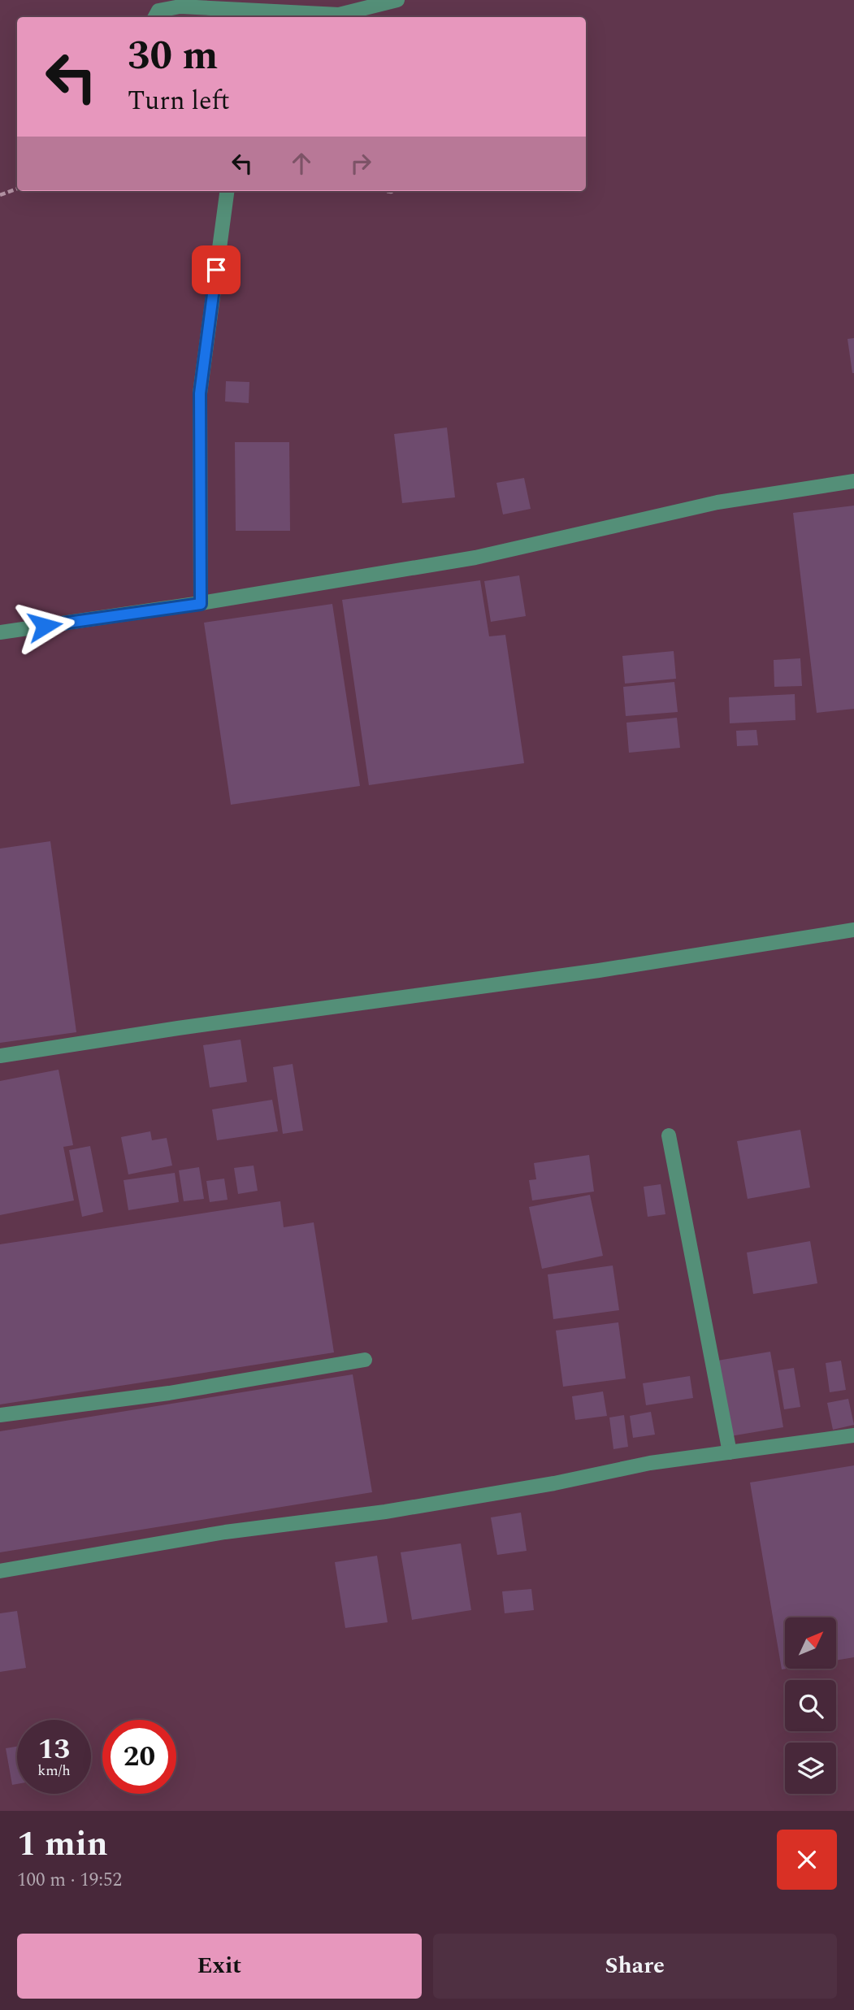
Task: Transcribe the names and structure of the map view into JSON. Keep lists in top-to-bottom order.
{
  "north": "top right",
  "page": {
    "turn": ["30 m", "Turn left"],
    "speed": "13 km/h",
    "limit": "20",
    "heading": ["1 min", "100 m · 19:52"],
    "buttons": ["Exit", "Share"]
  }
}
